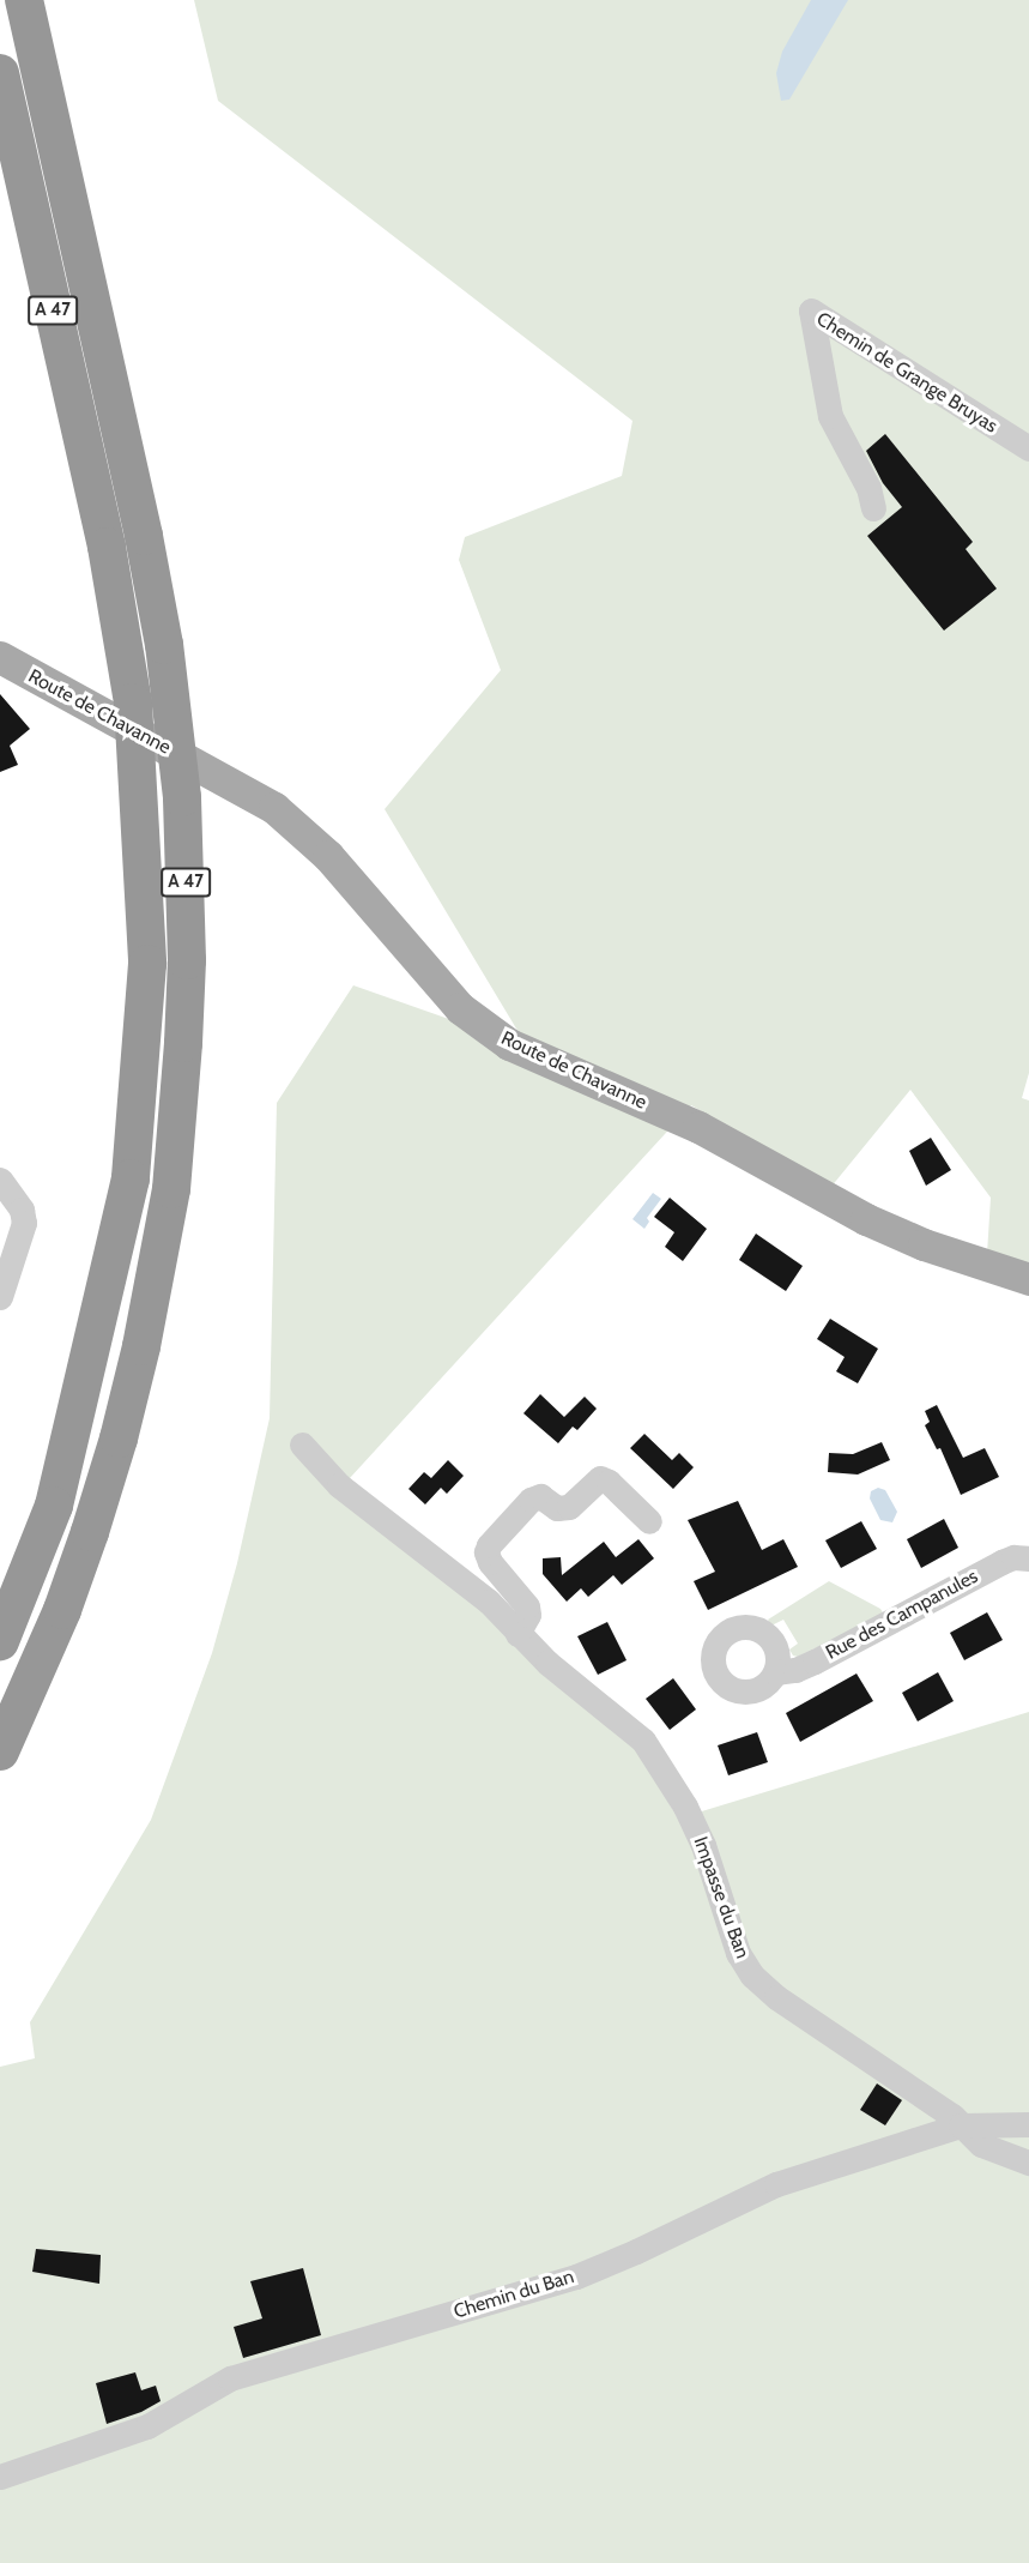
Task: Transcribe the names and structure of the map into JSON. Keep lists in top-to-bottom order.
{
  "streets": {
    "highway": ["A 47"],
    "main road": ["Route de Chavanne"],
    "street": [
      "Chemin de Grange Bruyas",
      "Rue des Campanules",
      "Impasse du Ban",
      "Chemin du Ban"
    ]
  },
  "crossings": [
    ["Impasse du Ban", "Chemin du Ban"]
  ]
}
